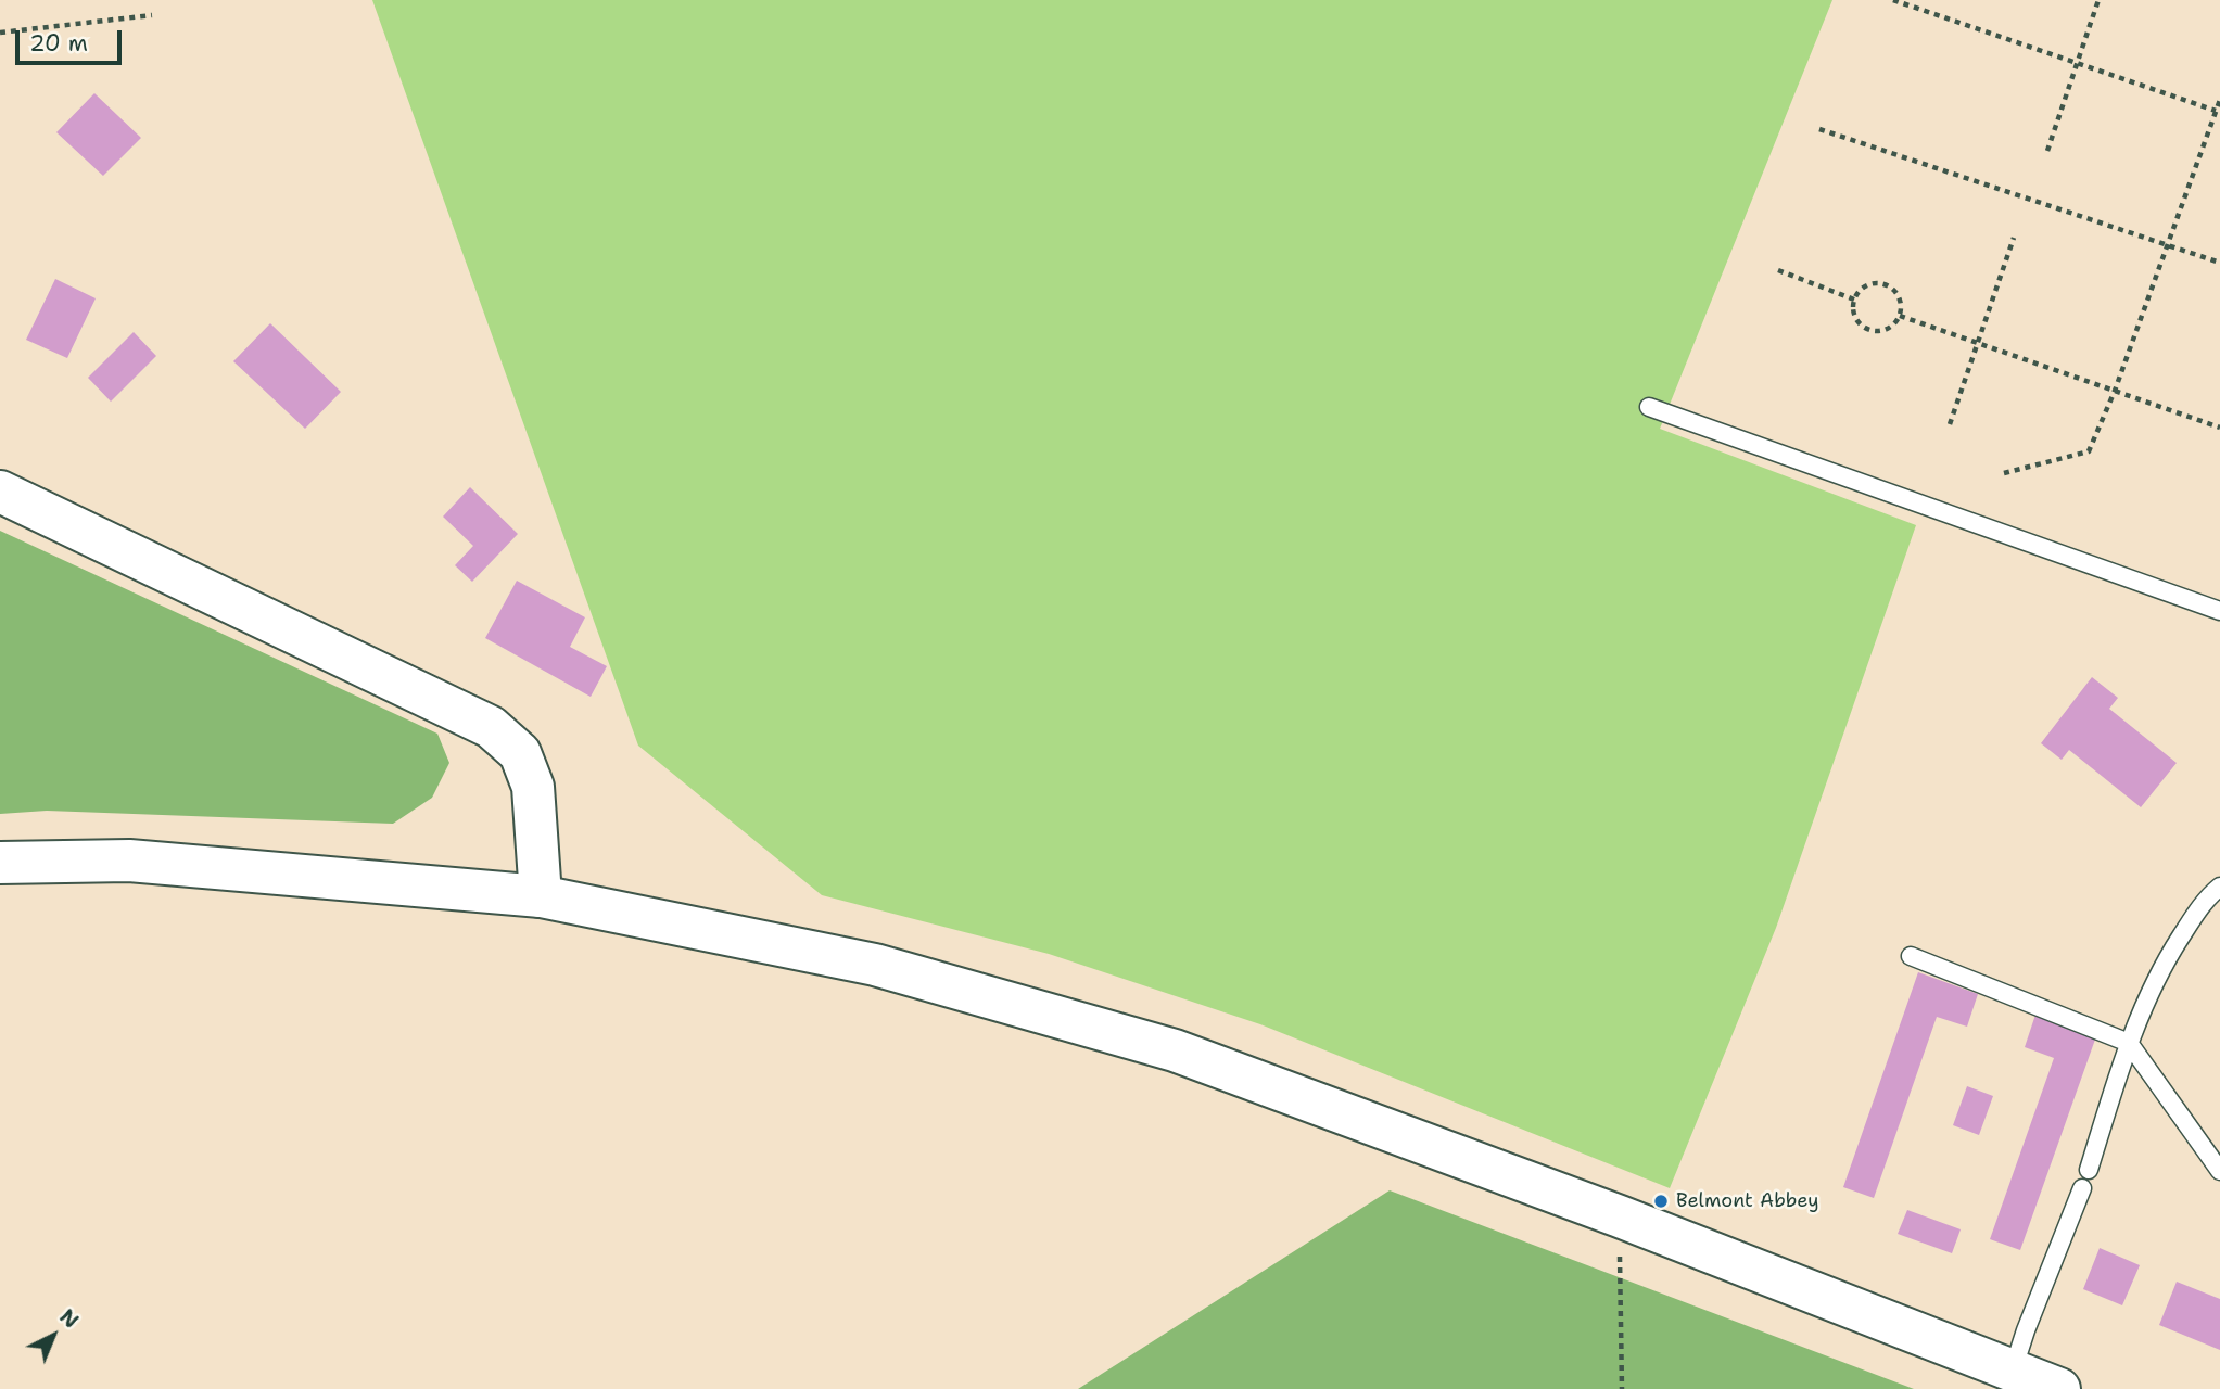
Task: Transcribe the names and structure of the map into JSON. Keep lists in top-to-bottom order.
{
  "places": ["Belmont Abbey"],
  "scale_bar": "20 m",
  "north": "top right"
}
